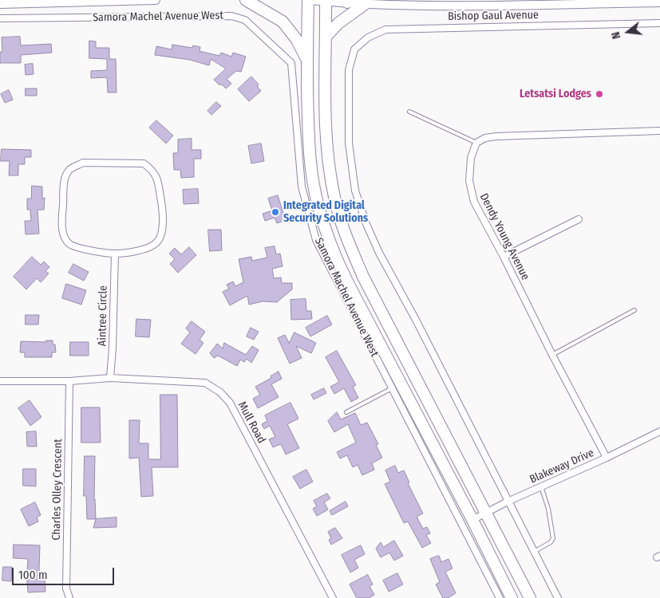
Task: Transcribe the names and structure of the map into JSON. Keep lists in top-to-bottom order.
{
  "streets": {
    "highway": ["Samora Machel Avenue West"],
    "main road": ["Bishop Gaul Avenue"],
    "street": [
      "Dendy Young Avenue",
      "Aintree Circle",
      "Mull Road",
      "Blakeway Drive",
      "Charles Olley Crescent"
    ]
  },
  "crossings": [
    ["Bishop Gaul Avenue", "Samora Machel Avenue West"],
    ["Bishop Gaul Avenue", "Blakeway Drive"],
    ["Samora Machel Avenue West", "Blakeway Drive"],
    ["Dendy Young Avenue", "Blakeway Drive"],
    ["Aintree Circle", "Mull Road"],
    ["Mull Road", "Charles Olley Crescent"]
  ],
  "places": ["Letsatsi Lodges", "Integrated Digital Security Solutions"],
  "scale_bar": "100 m",
  "north": "left"
}
